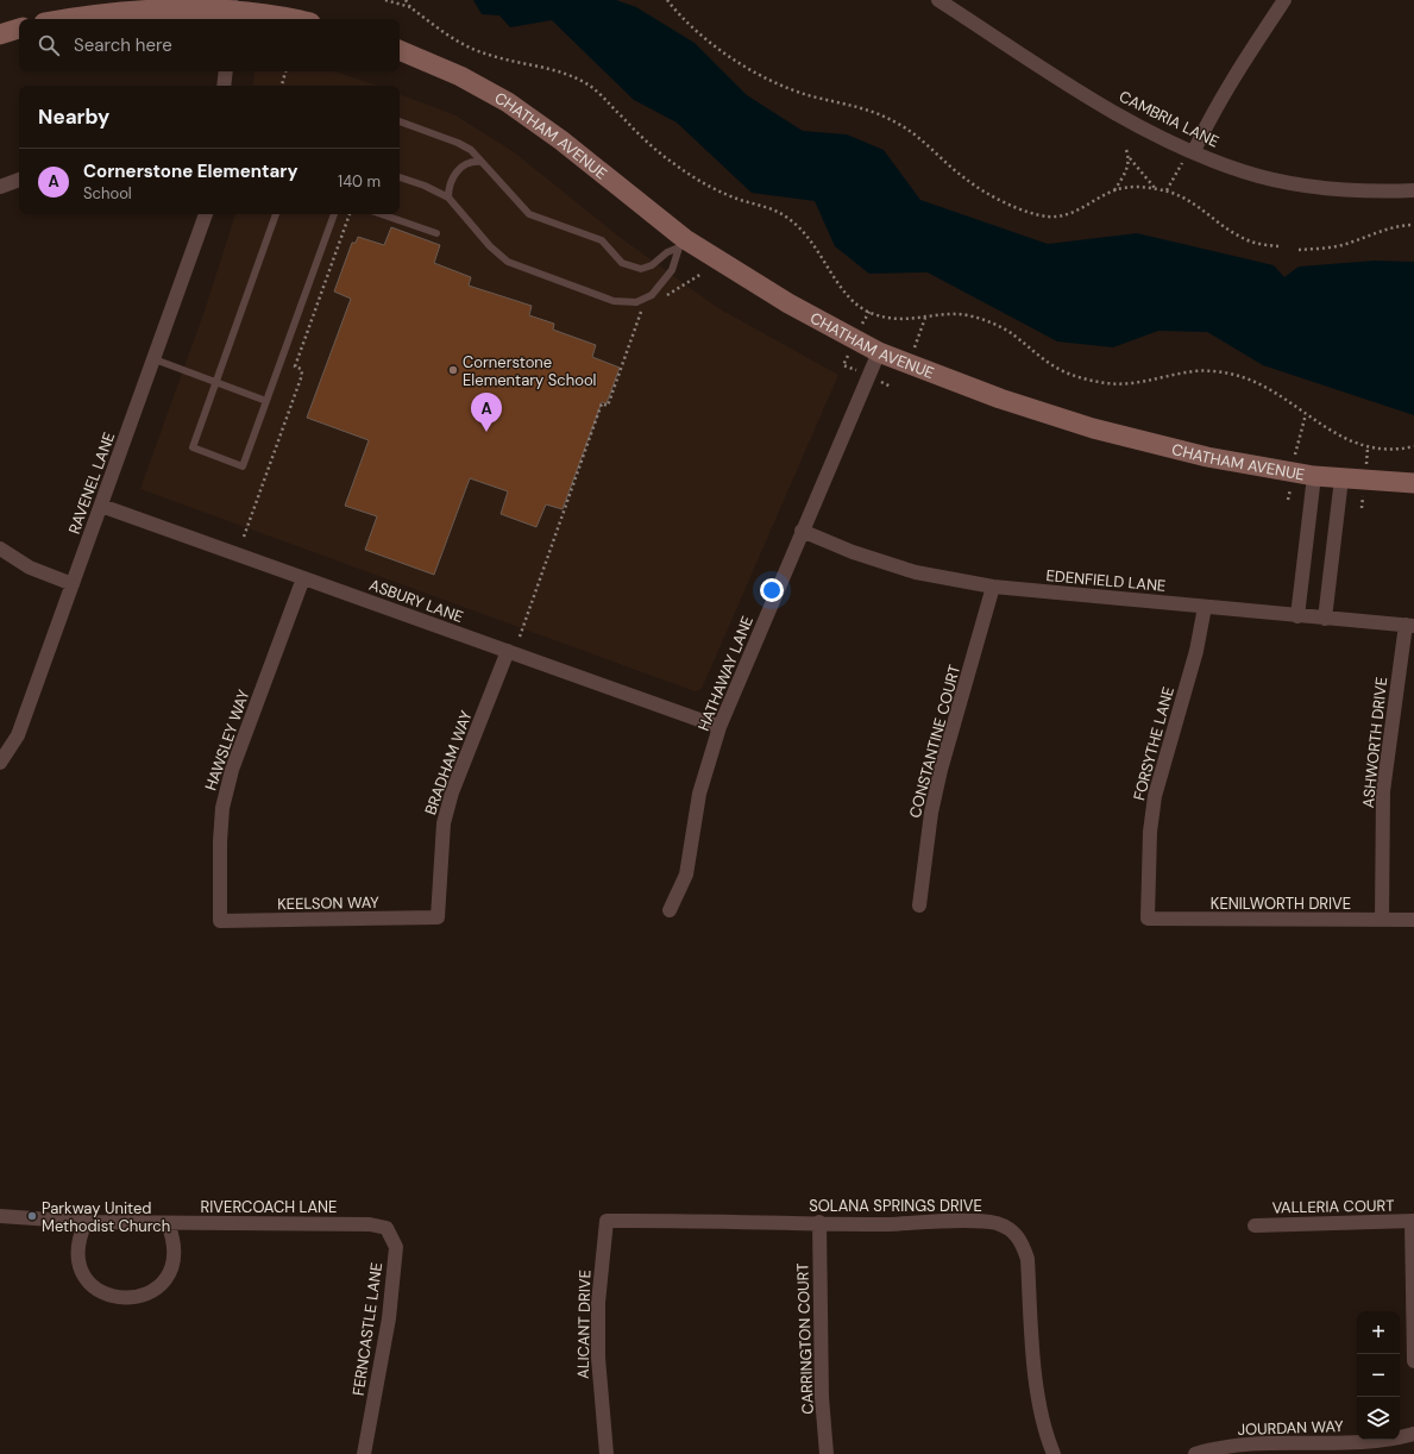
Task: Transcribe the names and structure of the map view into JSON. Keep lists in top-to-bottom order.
{
  "streets": {
    "street": [
      "CAMBRIA LANE",
      "CHATHAM AVENUE",
      "RAVENEL LANE",
      "EDENFIELD LANE",
      "ASBURY LANE",
      "HATHAWAY LANE",
      "HAWSLEY WAY",
      "CONSTANTINE COURT",
      "ASHWORTH DRIVE",
      "FORSYTHE LANE",
      "BRADHAM WAY",
      "KEELSON WAY",
      "KENILWORTH DRIVE",
      "SOLANA SPRINGS DRIVE",
      "RIVERCOACH LANE",
      "VALLERIA COURT",
      "ALICANT DRIVE",
      "FERNCASTLE LANE",
      "CARRINGTON COURT",
      "JOURDAN WAY"
    ]
  },
  "crossings": [
    ["CHATHAM AVENUE", "HATHAWAY LANE"],
    ["RAVENEL LANE", "ASBURY LANE"],
    ["EDENFIELD LANE", "HATHAWAY LANE"],
    ["EDENFIELD LANE", "CONSTANTINE COURT"],
    ["EDENFIELD LANE", "ASHWORTH DRIVE"],
    ["EDENFIELD LANE", "FORSYTHE LANE"],
    ["ASBURY LANE", "HATHAWAY LANE"],
    ["ASBURY LANE", "HAWSLEY WAY"],
    ["ASBURY LANE", "BRADHAM WAY"],
    ["HAWSLEY WAY", "KEELSON WAY"],
    ["ASHWORTH DRIVE", "KENILWORTH DRIVE"],
    ["FORSYTHE LANE", "KENILWORTH DRIVE"],
    ["BRADHAM WAY", "KEELSON WAY"],
    ["SOLANA SPRINGS DRIVE", "ALICANT DRIVE"],
    ["SOLANA SPRINGS DRIVE", "CARRINGTON COURT"],
    ["RIVERCOACH LANE", "FERNCASTLE LANE"]
  ],
  "places": ["Cornerstone Elementary School", "Parkway United Methodist Church"],
  "page": {
    "search": "Search here",
    "heading": "Nearby",
    "list": [
      {
        "mark": "A",
        "name": "Cornerstone Elementary",
        "note": "School",
        "value": "140 m"
      }
    ],
    "pins": "A",
    "map_buttons": ["+", "−"]
  }
}
